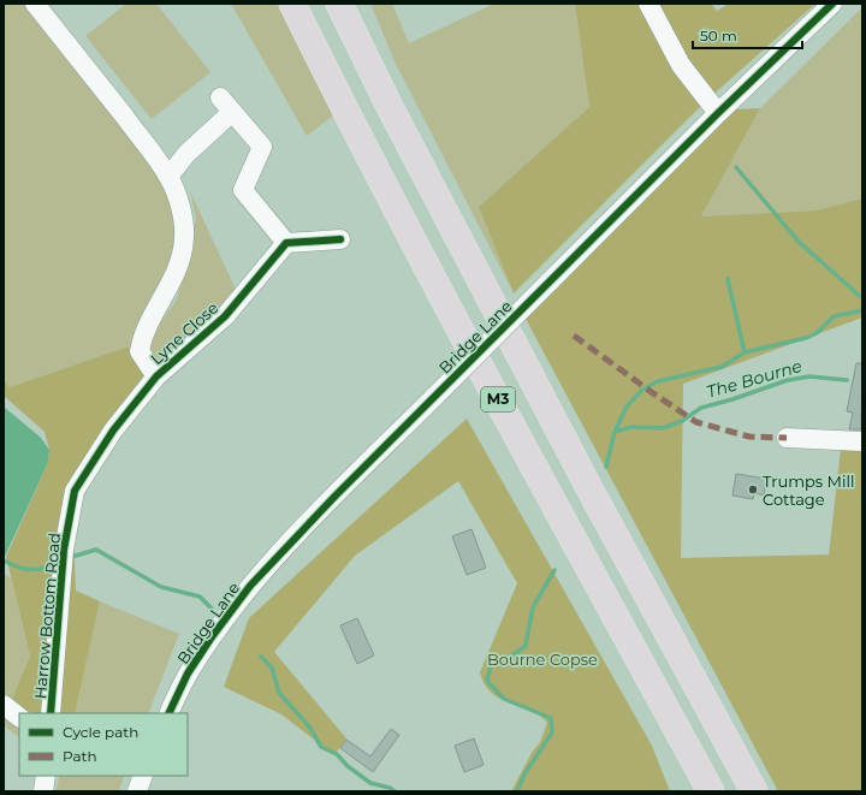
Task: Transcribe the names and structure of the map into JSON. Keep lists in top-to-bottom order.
{
  "streets": {
    "highway": ["M3"],
    "street": ["Lyne Close", "Bridge Lane", "Harrow Bottom Road"]
  },
  "crossings": [
    ["Lyne Close", "Harrow Bottom Road"]
  ],
  "water": ["The Bourne"],
  "parks": ["Bourne Copse"],
  "places": ["Trumps Mill Cottage"],
  "legend": ["Cycle path", "Path"],
  "scale_bar": "50 m"
}
